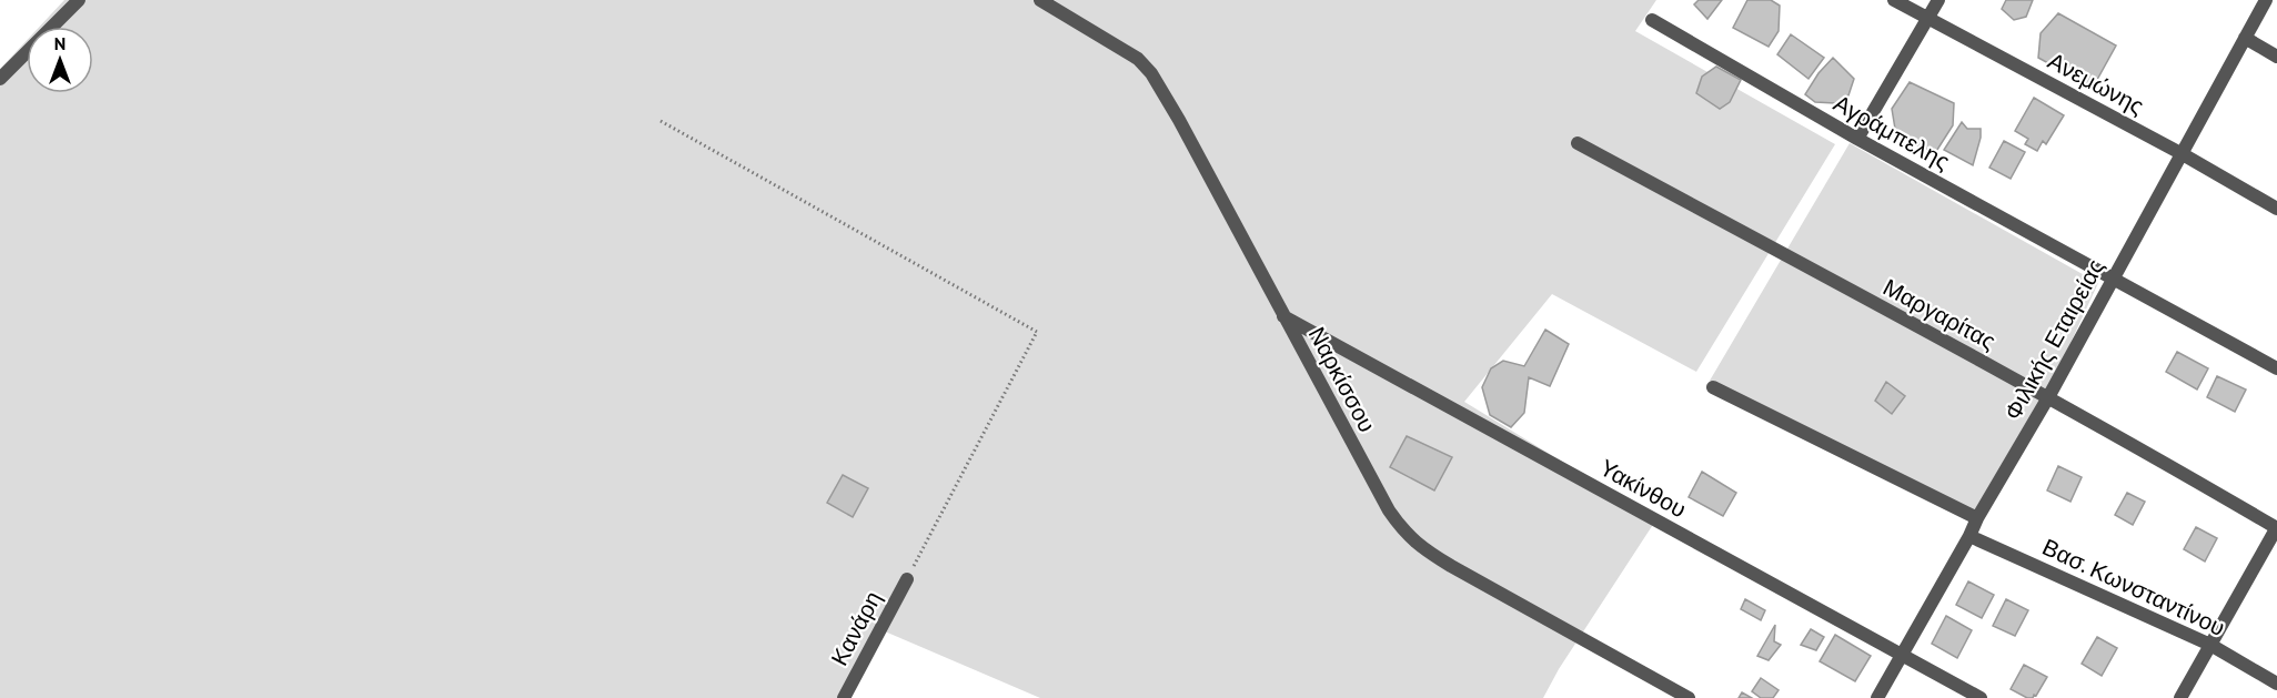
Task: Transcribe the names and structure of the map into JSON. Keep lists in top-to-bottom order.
{
  "streets": {
    "street": [
      "Ανεμώνης",
      "Αγράμπελης",
      "Μαργαρίτας",
      "Φιλικής Εταιρείας",
      "Ναρκίσσου",
      "Υακίνθου",
      "Βασ. Κωνσταντίνου",
      "Κανάρη"
    ]
  },
  "crossings": [
    ["Ανεμώνης", "Φιλικής Εταιρείας"],
    ["Αγράμπελης", "Φιλικής Εταιρείας"],
    ["Μαργαρίτας", "Φιλικής Εταιρείας"],
    ["Φιλικής Εταιρείας", "Υακίνθου"],
    ["Φιλικής Εταιρείας", "Βασ. Κωνσταντίνου"],
    ["Ναρκίσσου", "Υακίνθου"]
  ],
  "north": "top"
}
